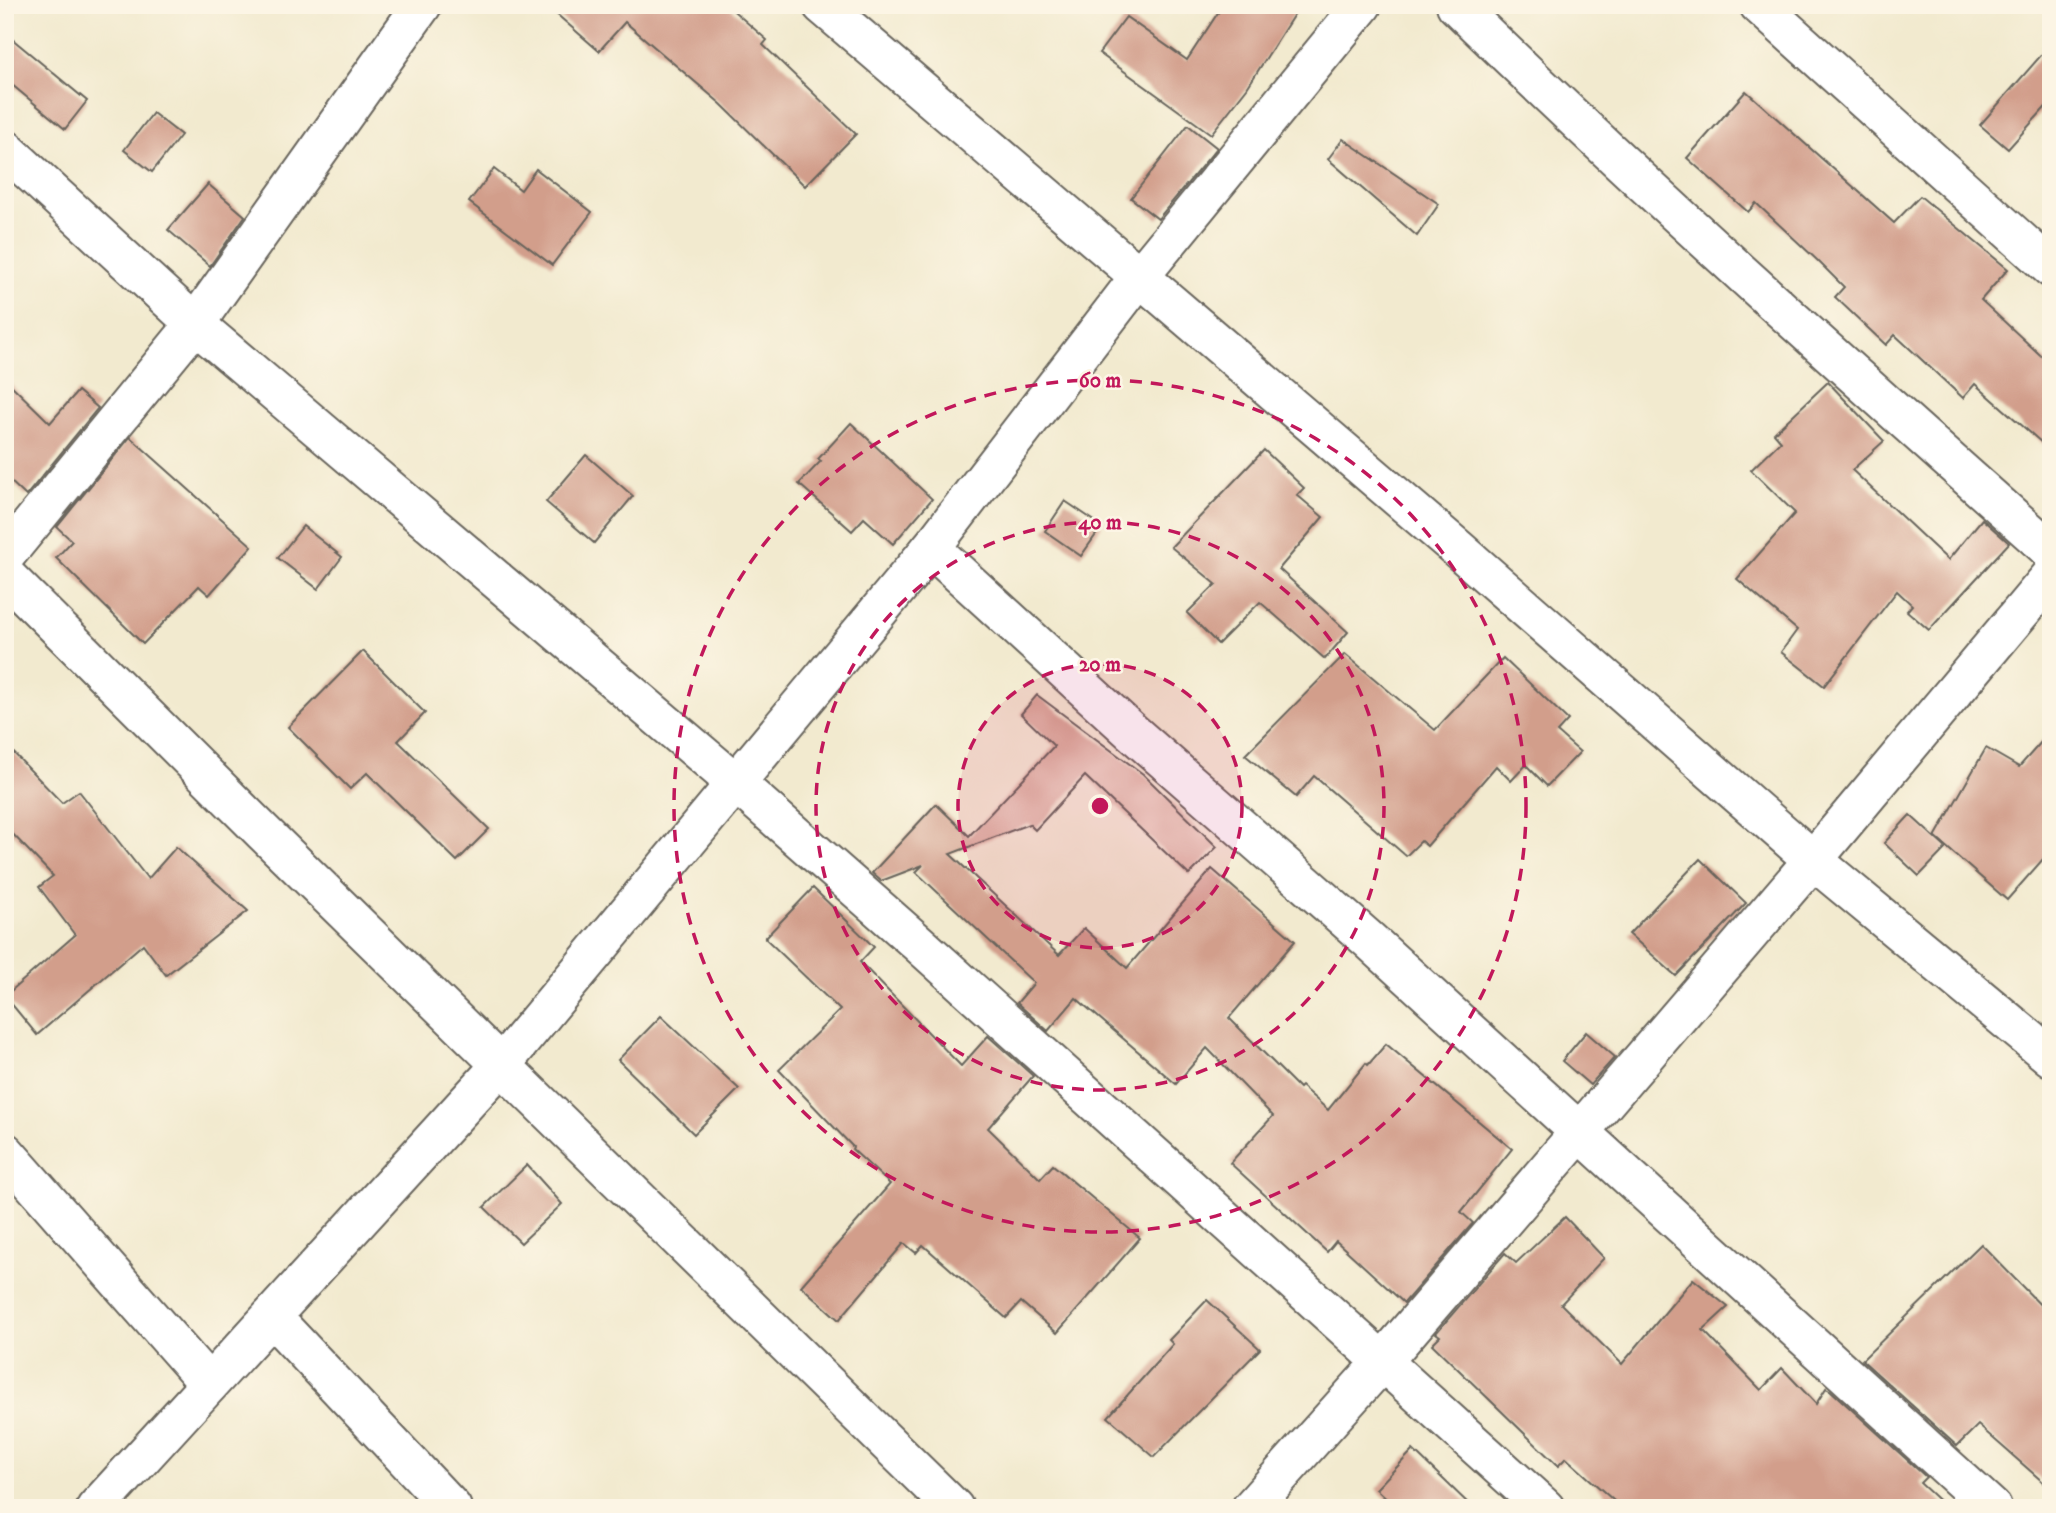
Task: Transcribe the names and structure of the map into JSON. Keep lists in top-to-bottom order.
{
  "rings": ["60 m", "40 m", "20 m"]
}
